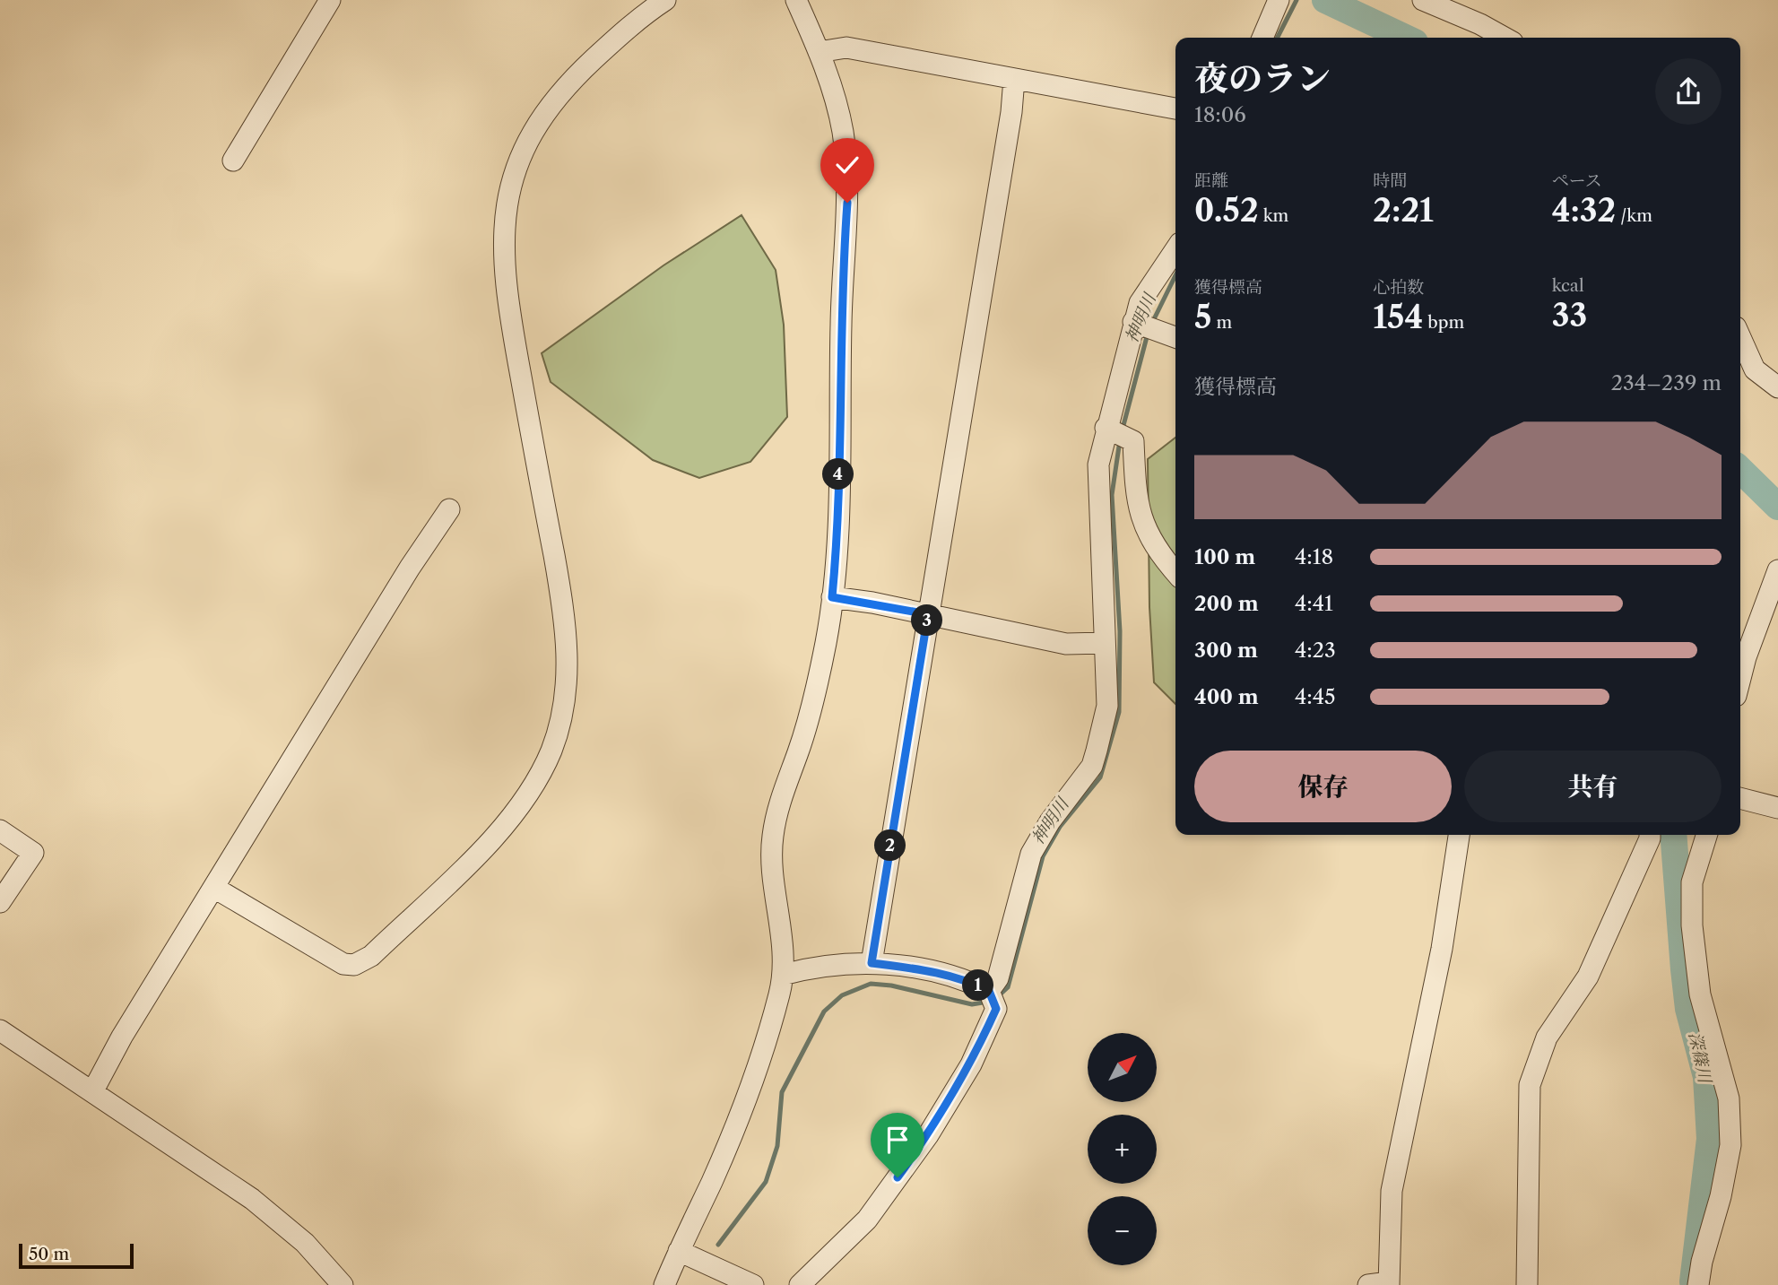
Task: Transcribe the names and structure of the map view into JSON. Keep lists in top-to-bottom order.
{
  "water": ["神明川", "深篠川"],
  "scale_bar": "50 m",
  "north": "top right",
  "page": {
    "heading": ["夜のラン", "18:06"],
    "stats": [
      ["距離", "0.52 km"],
      ["時間", "2:21"],
      ["ペース", "4:32 /km"],
      ["獲得標高", "5 m"],
      ["心拍数", "154 bpm"],
      ["kcal", "33"]
    ],
    "chart": ["獲得標高", "234–239 m"],
    "pins": [
      "4",
      "3",
      "2",
      "1"
    ],
    "list": [
      {
        "name": "100 m",
        "note": "4:18"
      },
      {
        "name": "200 m",
        "note": "4:41"
      },
      {
        "name": "300 m",
        "note": "4:23"
      },
      {
        "name": "400 m",
        "note": "4:45"
      }
    ],
    "buttons": ["保存", "共有"],
    "map_buttons": ["+", "−"],
    "scale": "50 m"
  }
}
